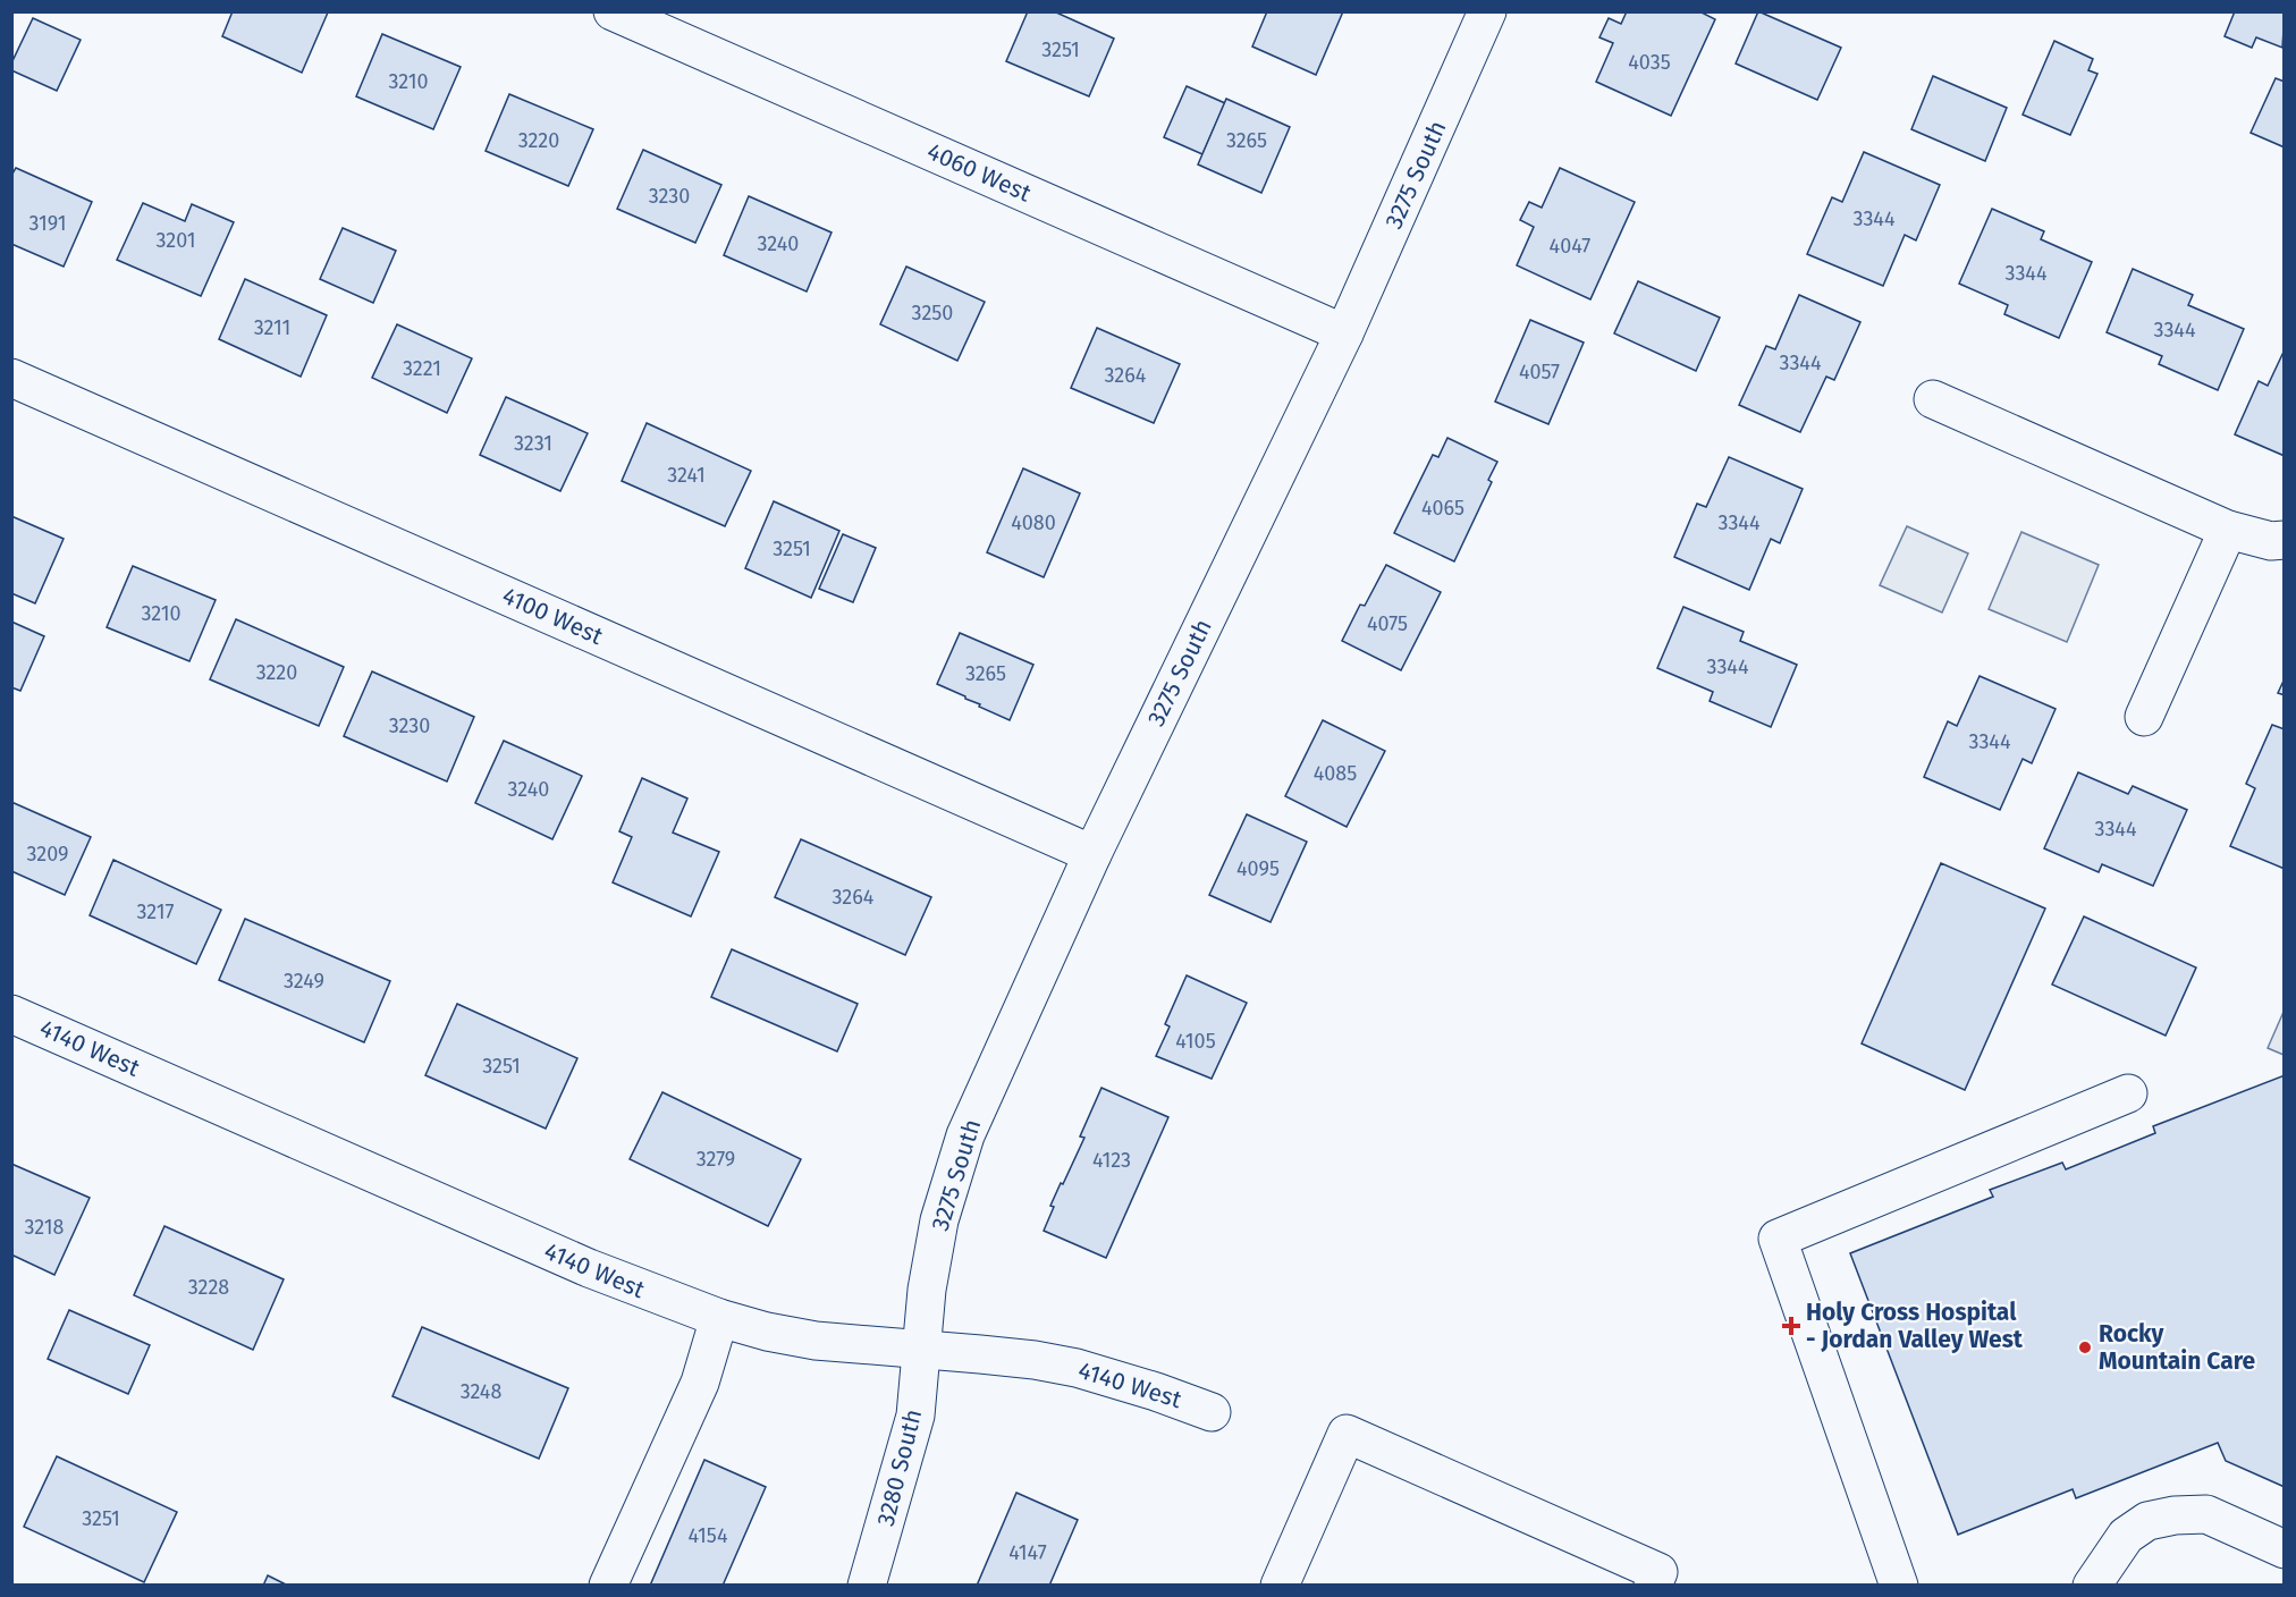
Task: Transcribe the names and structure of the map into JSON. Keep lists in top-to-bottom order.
{
  "streets": {
    "street": [
      "4060 West",
      "3275 South",
      "4100 West",
      "4140 West",
      "3280 South"
    ]
  },
  "crossings": [
    ["4060 West", "3275 South"],
    ["3275 South", "4100 West"],
    ["3275 South", "4140 West"],
    ["3275 South", "3280 South"],
    ["4140 West", "3280 South"]
  ],
  "places": {
    "health": ["Holy Cross Hospital - Jordan Valley West"],
    "other": ["Rocky Mountain Care"]
  },
  "house_numbers": [
    "3251",
    "4035",
    "3210",
    "3220",
    "3265",
    "3230",
    "3344",
    "3191",
    "3201",
    "3240",
    "4047",
    "3344",
    "3250",
    "3211",
    "3344",
    "3344",
    "3221",
    "4057",
    "3264",
    "3231",
    "3241",
    "4065",
    "4080",
    "3344",
    "3251",
    "3210",
    "4075",
    "3344",
    "3220",
    "3265",
    "3230",
    "3344",
    "4085",
    "3240",
    "3344",
    "3209",
    "4095",
    "3264",
    "3217",
    "3249",
    "4105",
    "3251",
    "3279",
    "4123",
    "3218",
    "3228",
    "3248",
    "3251",
    "4154",
    "4147"
  ]
}
